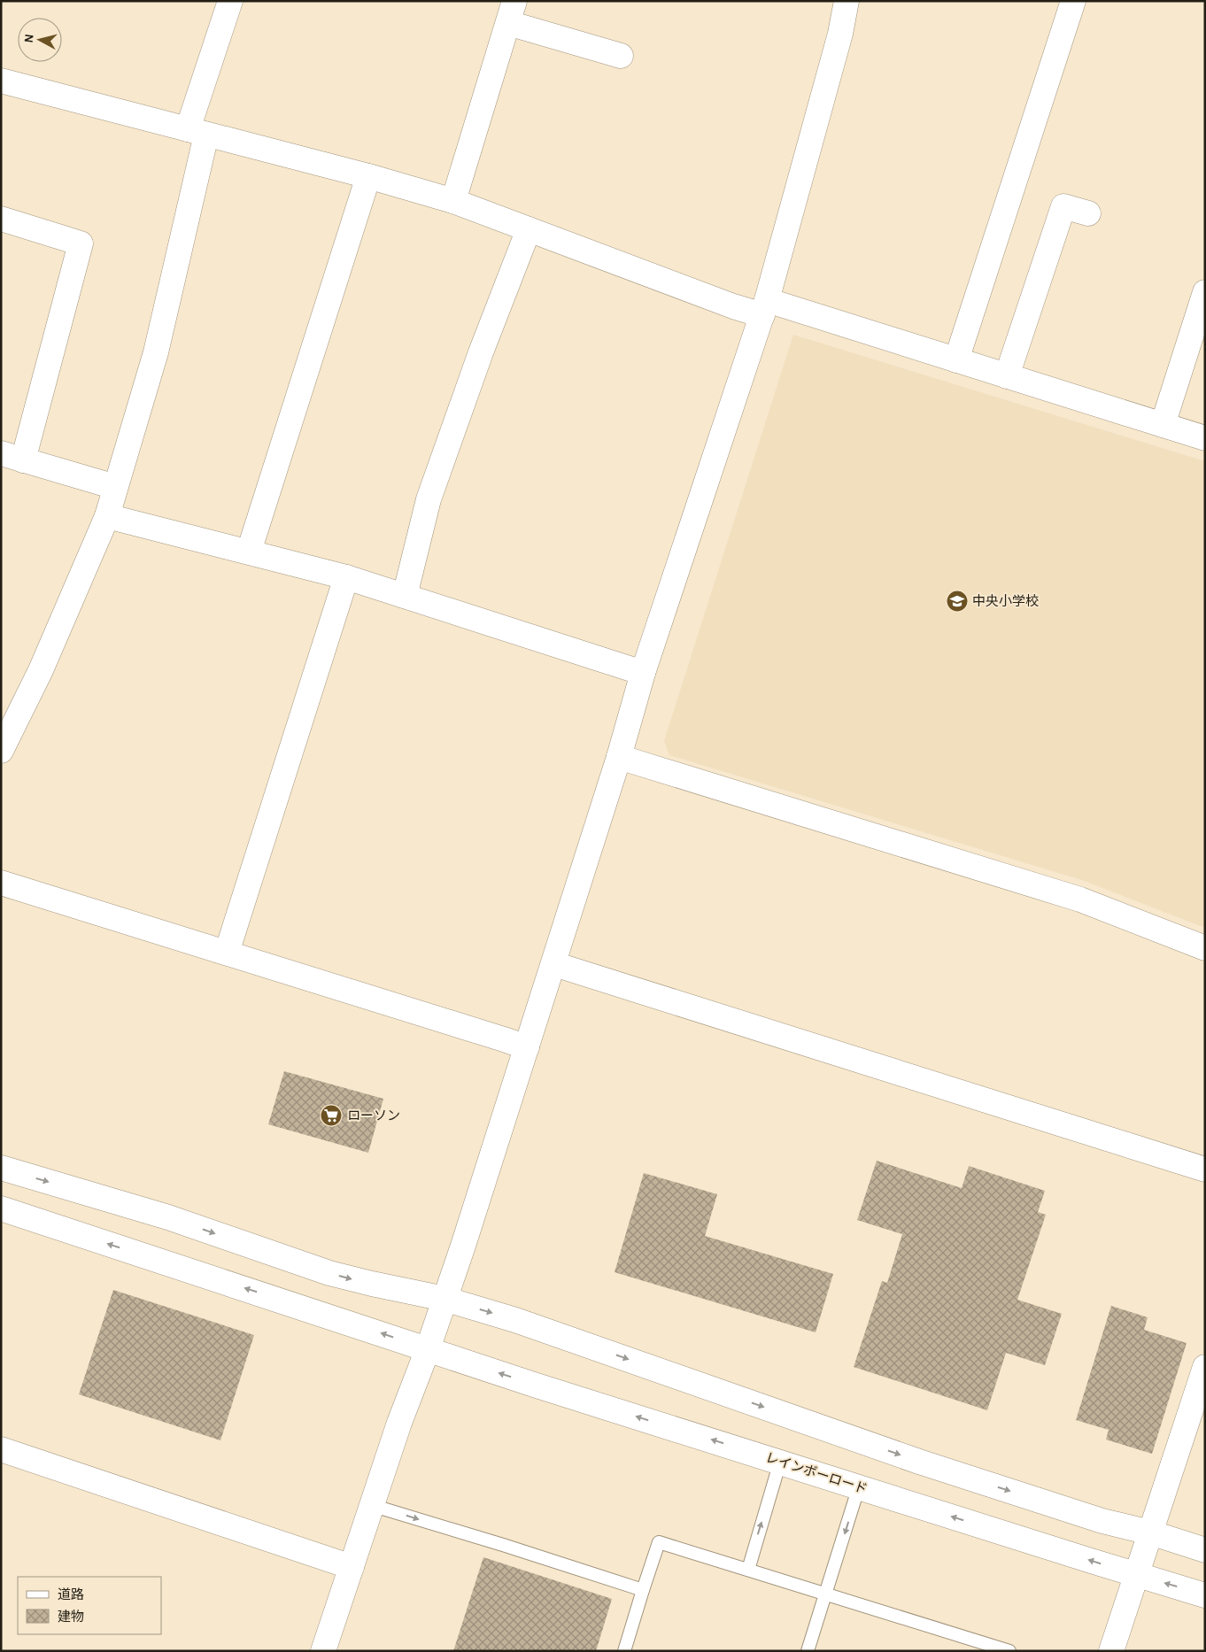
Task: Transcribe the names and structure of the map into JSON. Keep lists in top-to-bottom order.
{
  "streets": {
    "street": ["レインボーロード"]
  },
  "places": {
    "school or university": ["中央小学校"],
    "supermarket": ["ローソン"]
  },
  "legend": ["道路", "建物"],
  "north": "left"
}
